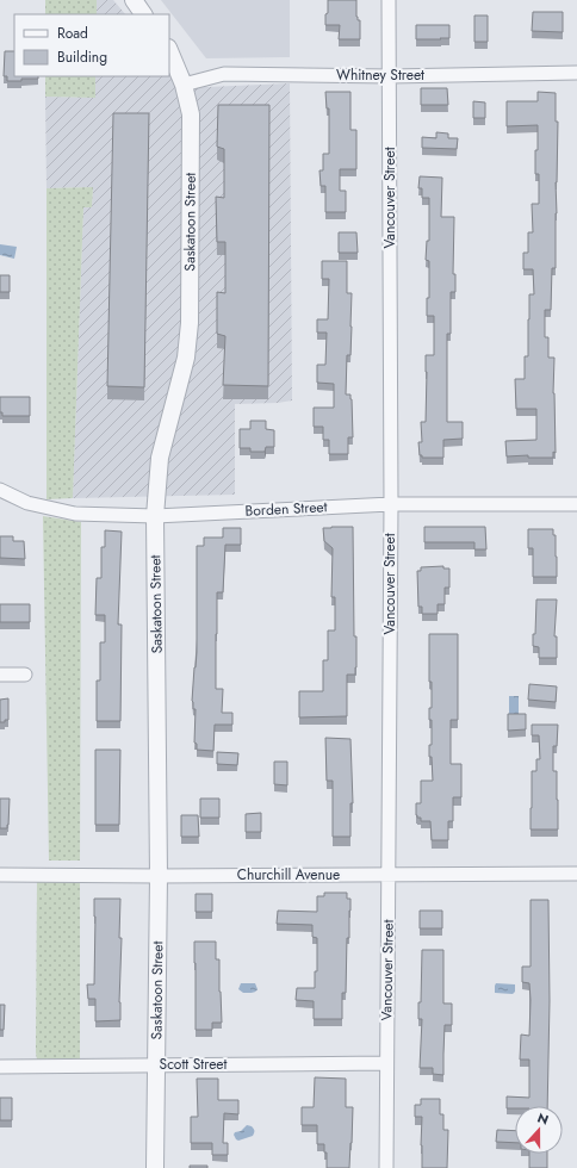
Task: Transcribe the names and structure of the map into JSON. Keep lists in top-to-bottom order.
{
  "streets": {
    "street": [
      "Whitney Street",
      "Vancouver Street",
      "Saskatoon Street",
      "Borden Street",
      "Churchill Avenue",
      "Scott Street"
    ]
  },
  "crossings": [
    ["Whitney Street", "Vancouver Street"],
    ["Whitney Street", "Saskatoon Street"],
    ["Vancouver Street", "Borden Street"],
    ["Vancouver Street", "Churchill Avenue"],
    ["Vancouver Street", "Scott Street"],
    ["Saskatoon Street", "Borden Street"],
    ["Saskatoon Street", "Churchill Avenue"],
    ["Saskatoon Street", "Scott Street"]
  ],
  "legend": ["Road", "Building"],
  "north": "top"
}
